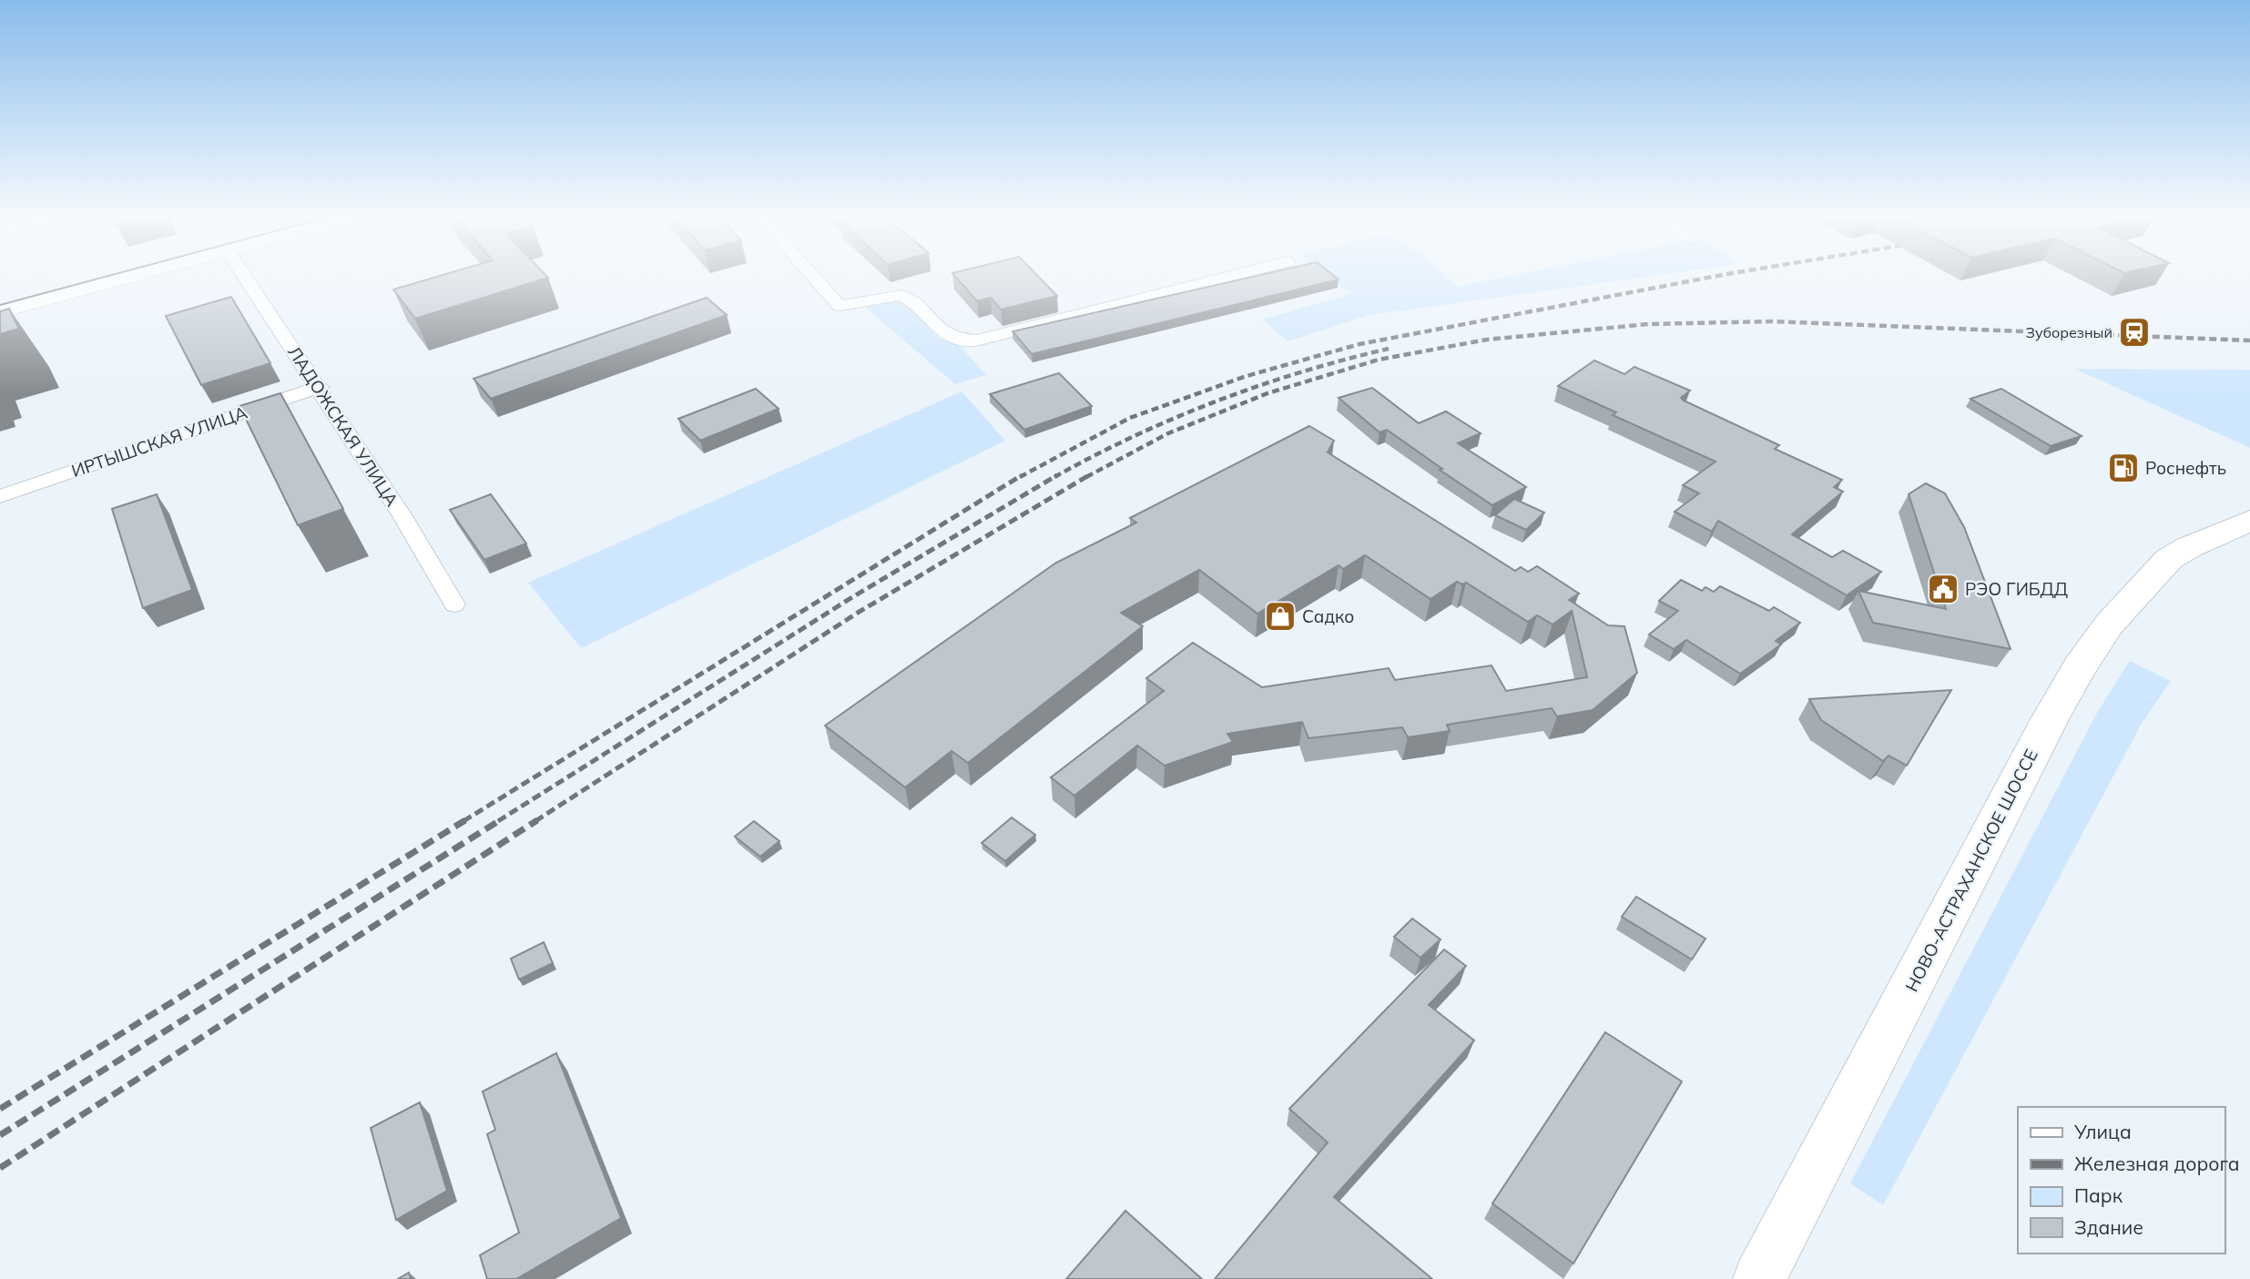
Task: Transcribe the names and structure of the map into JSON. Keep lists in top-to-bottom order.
{
  "streets": {
    "main road": ["НОВО-АСТРАХАНСКОЕ ШОССЕ"],
    "street": ["ЛАДОЖСКАЯ УЛИЦА", "ИРТЫШСКАЯ УЛИЦА"]
  },
  "crossings": [
    ["ЛАДОЖСКАЯ УЛИЦА", "ИРТЫШСКАЯ УЛИЦА"]
  ],
  "places": {
    "station": ["Зуборезный"],
    "fuel station": ["Роснефть"],
    "public building": ["РЭО ГИБДД"],
    "shop": ["Садко"]
  },
  "legend": [
    "Улица",
    "Железная дорога",
    "Парк",
    "Здание"
  ]
}
